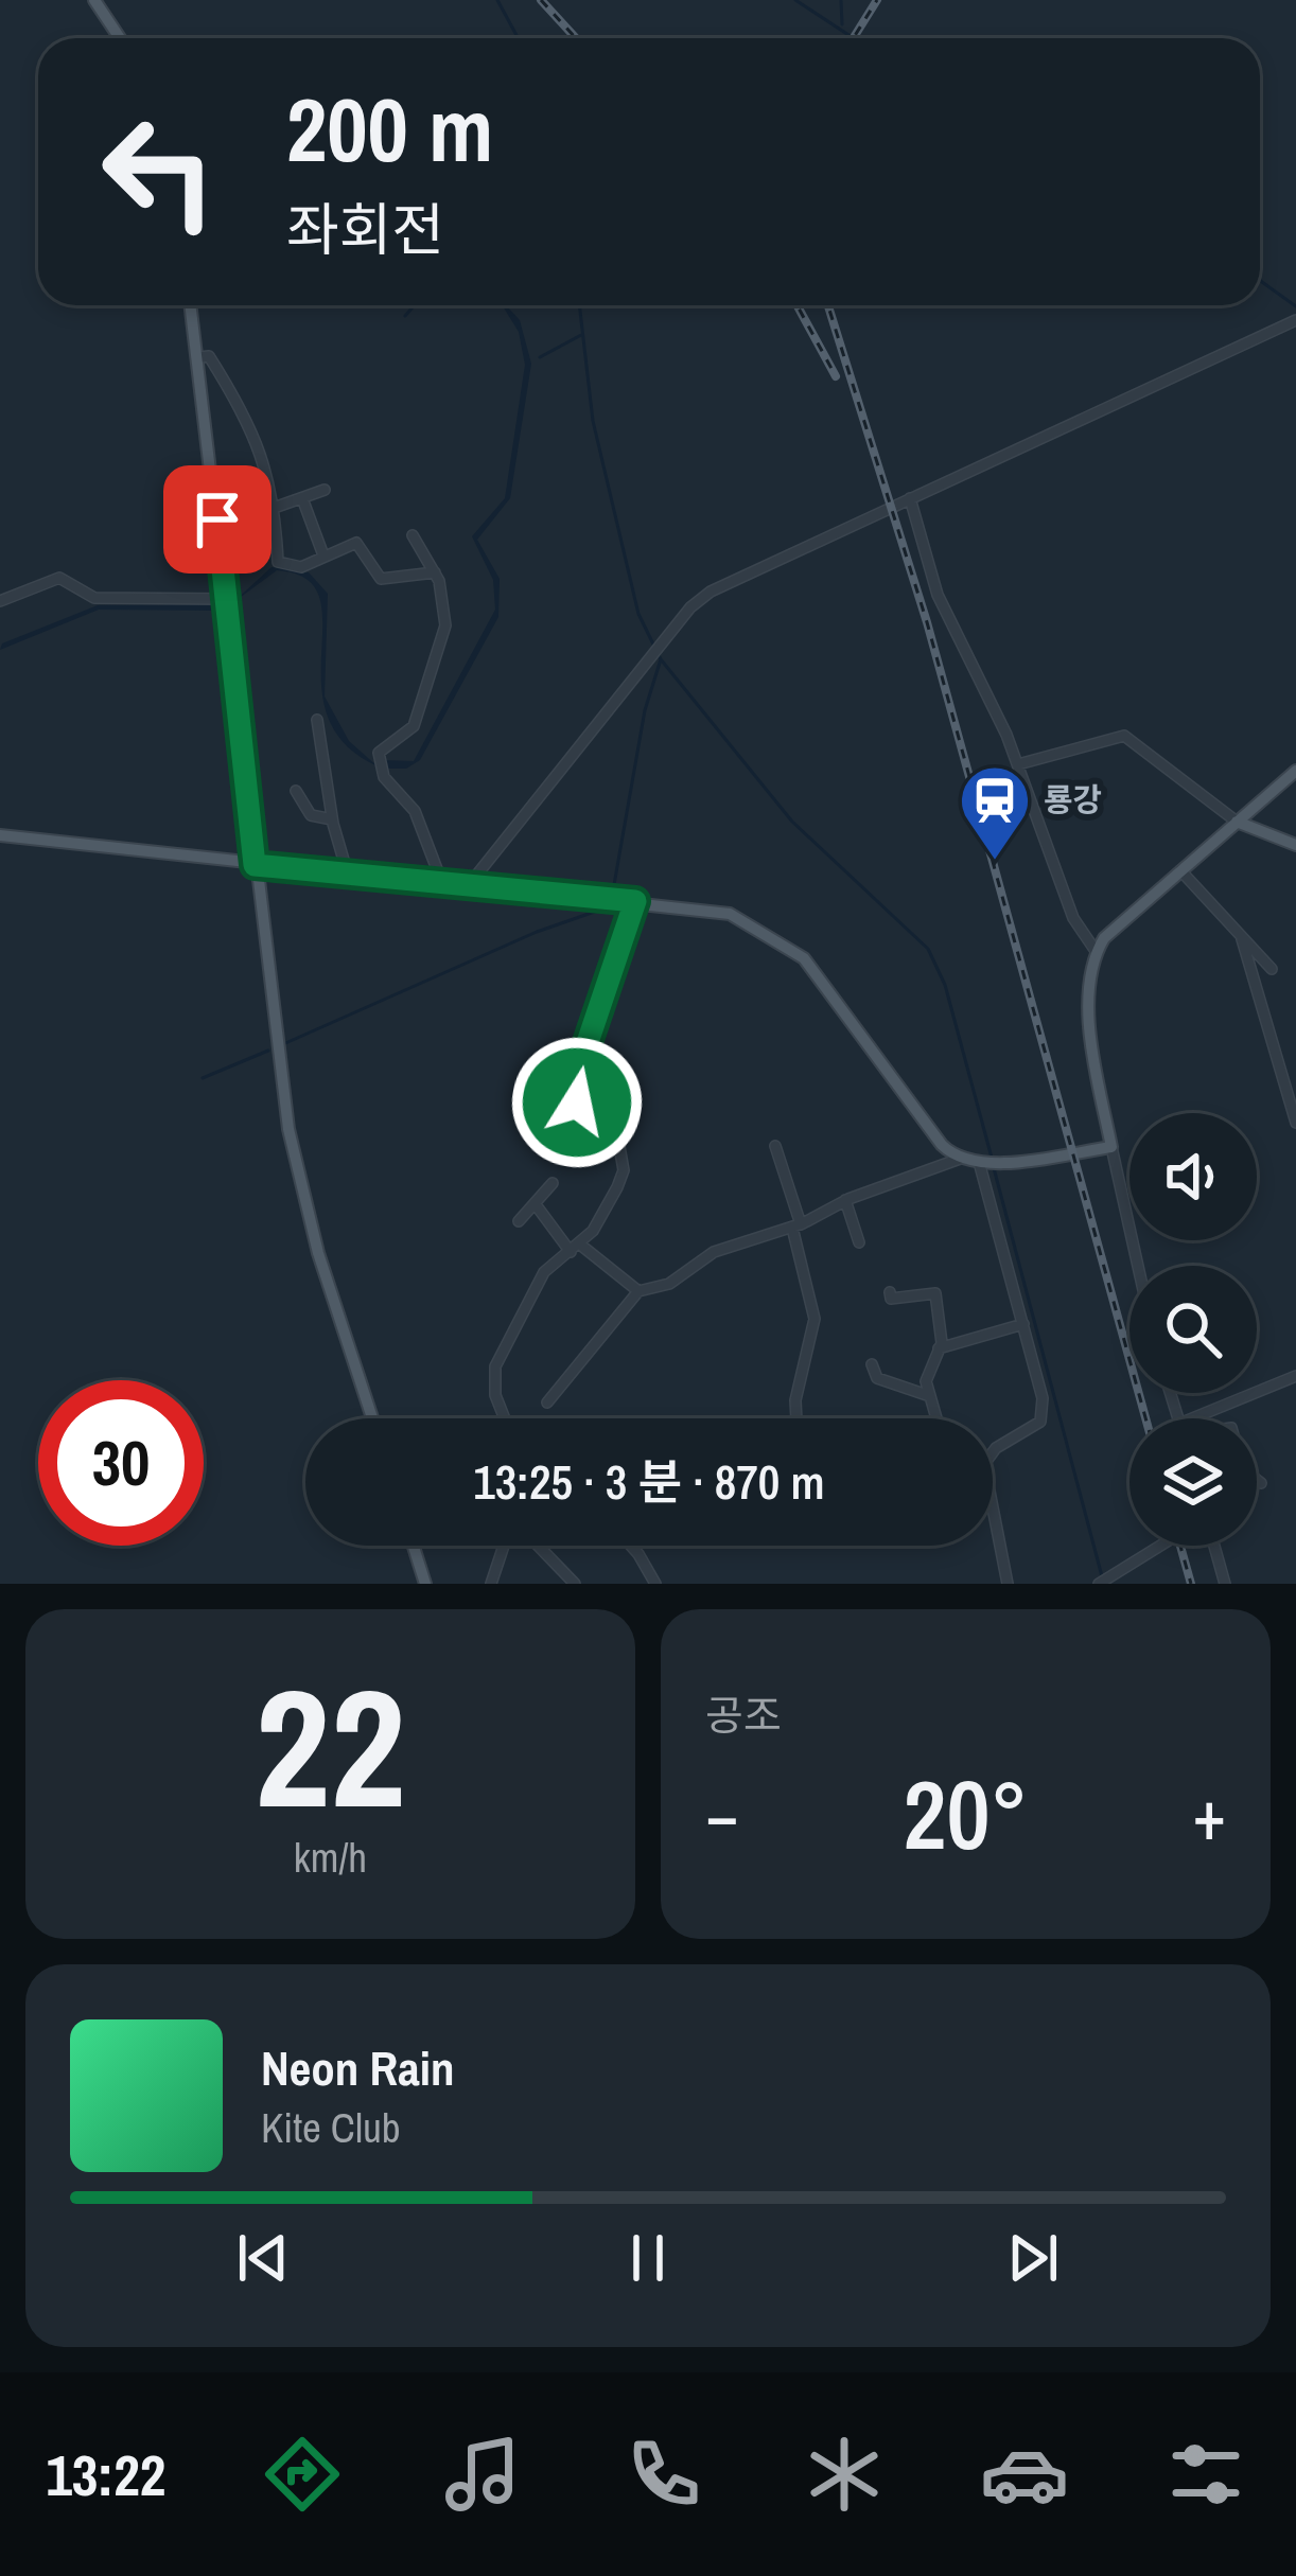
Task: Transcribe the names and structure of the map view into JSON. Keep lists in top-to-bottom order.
{
  "places": {
    "station": ["룡강"]
  },
  "page": {
    "turn": ["200 m", "좌회전"],
    "limit": "30",
    "trip": "13:25 · 3 분 · 870 m",
    "tile": [
      ["22", "km/h"],
      "공조"
    ],
    "heat": ["−", "20°", "+"],
    "song": ["Neon Rain", "Kite Club"],
    "tabs": "13:22"
  }
}
